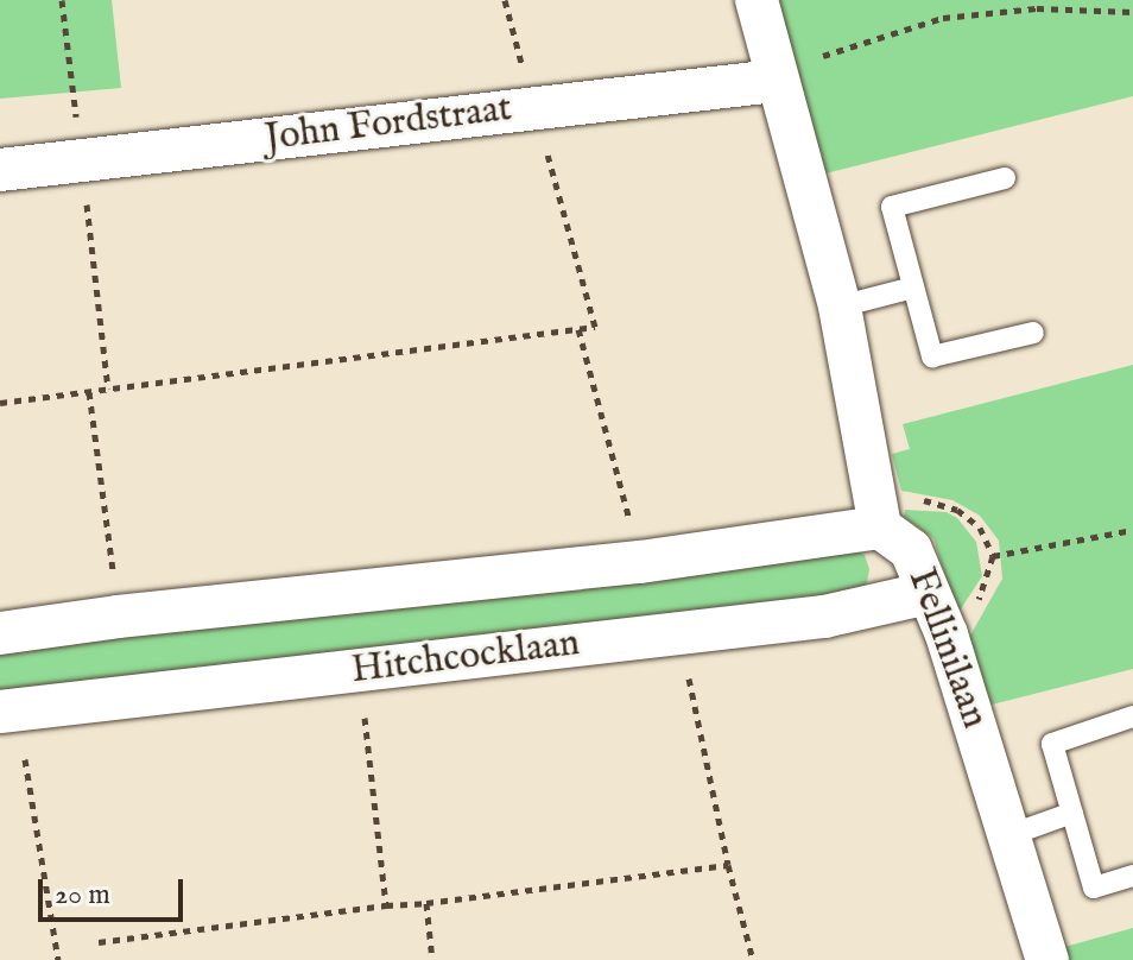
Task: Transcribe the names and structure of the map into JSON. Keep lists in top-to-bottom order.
{
  "streets": {
    "street": ["John Fordstraat", "Fellinilaan", "Hitchcocklaan"]
  },
  "crossings": [
    ["John Fordstraat", "Fellinilaan"],
    ["Fellinilaan", "Hitchcocklaan"]
  ],
  "scale_bar": "20 m"
}
